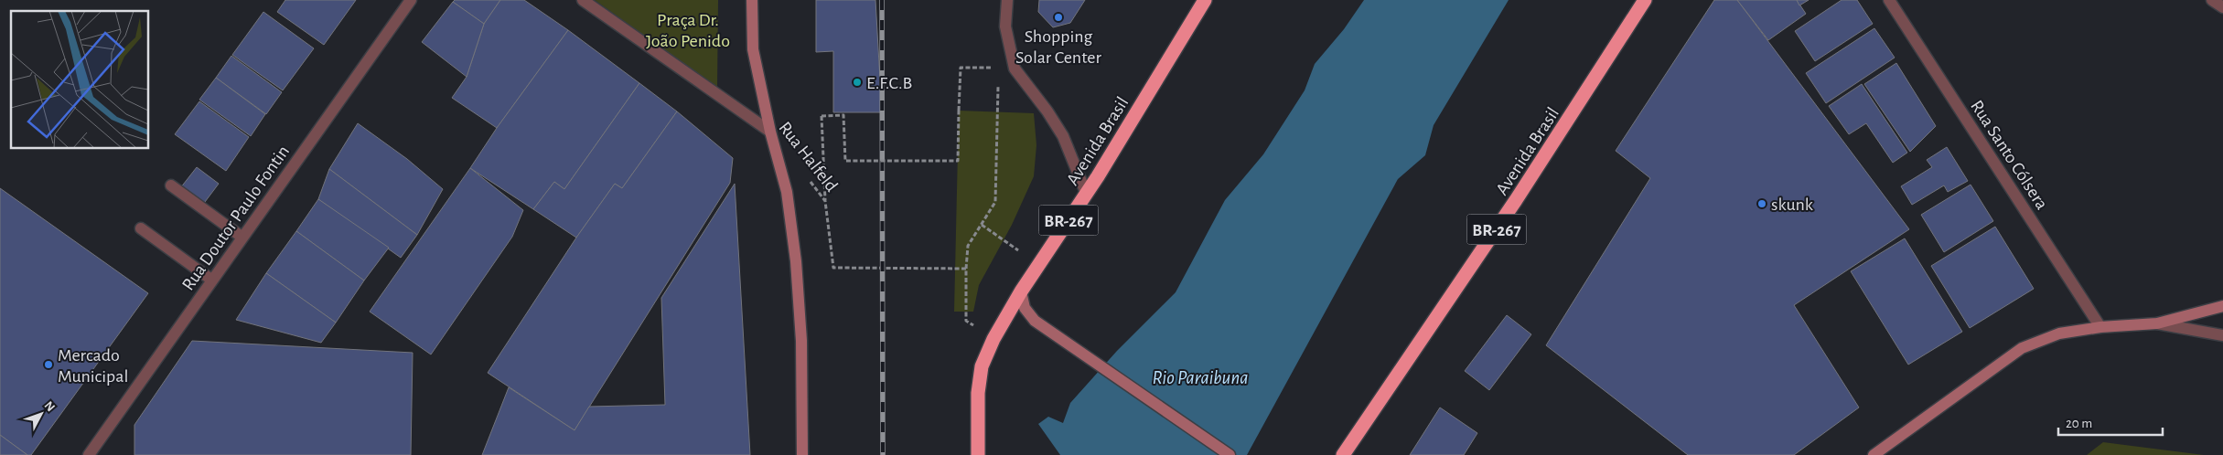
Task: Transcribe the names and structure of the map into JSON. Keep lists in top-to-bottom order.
{
  "streets": {
    "highway": ["Avenida Brasil", "BR-267"],
    "street": ["Rua Santo Cólsera", "Rua Halfeld", "Rua Doutor Paulo Fontin"]
  },
  "water": ["Rio Paraibuna"],
  "parks": ["Praça Dr. João Penido"],
  "places": [
    "Shopping Solar Center",
    "E.F.C.B",
    "skunk",
    "Mercado Municipal"
  ],
  "scale_bar": "20 m",
  "north": "top right"
}
